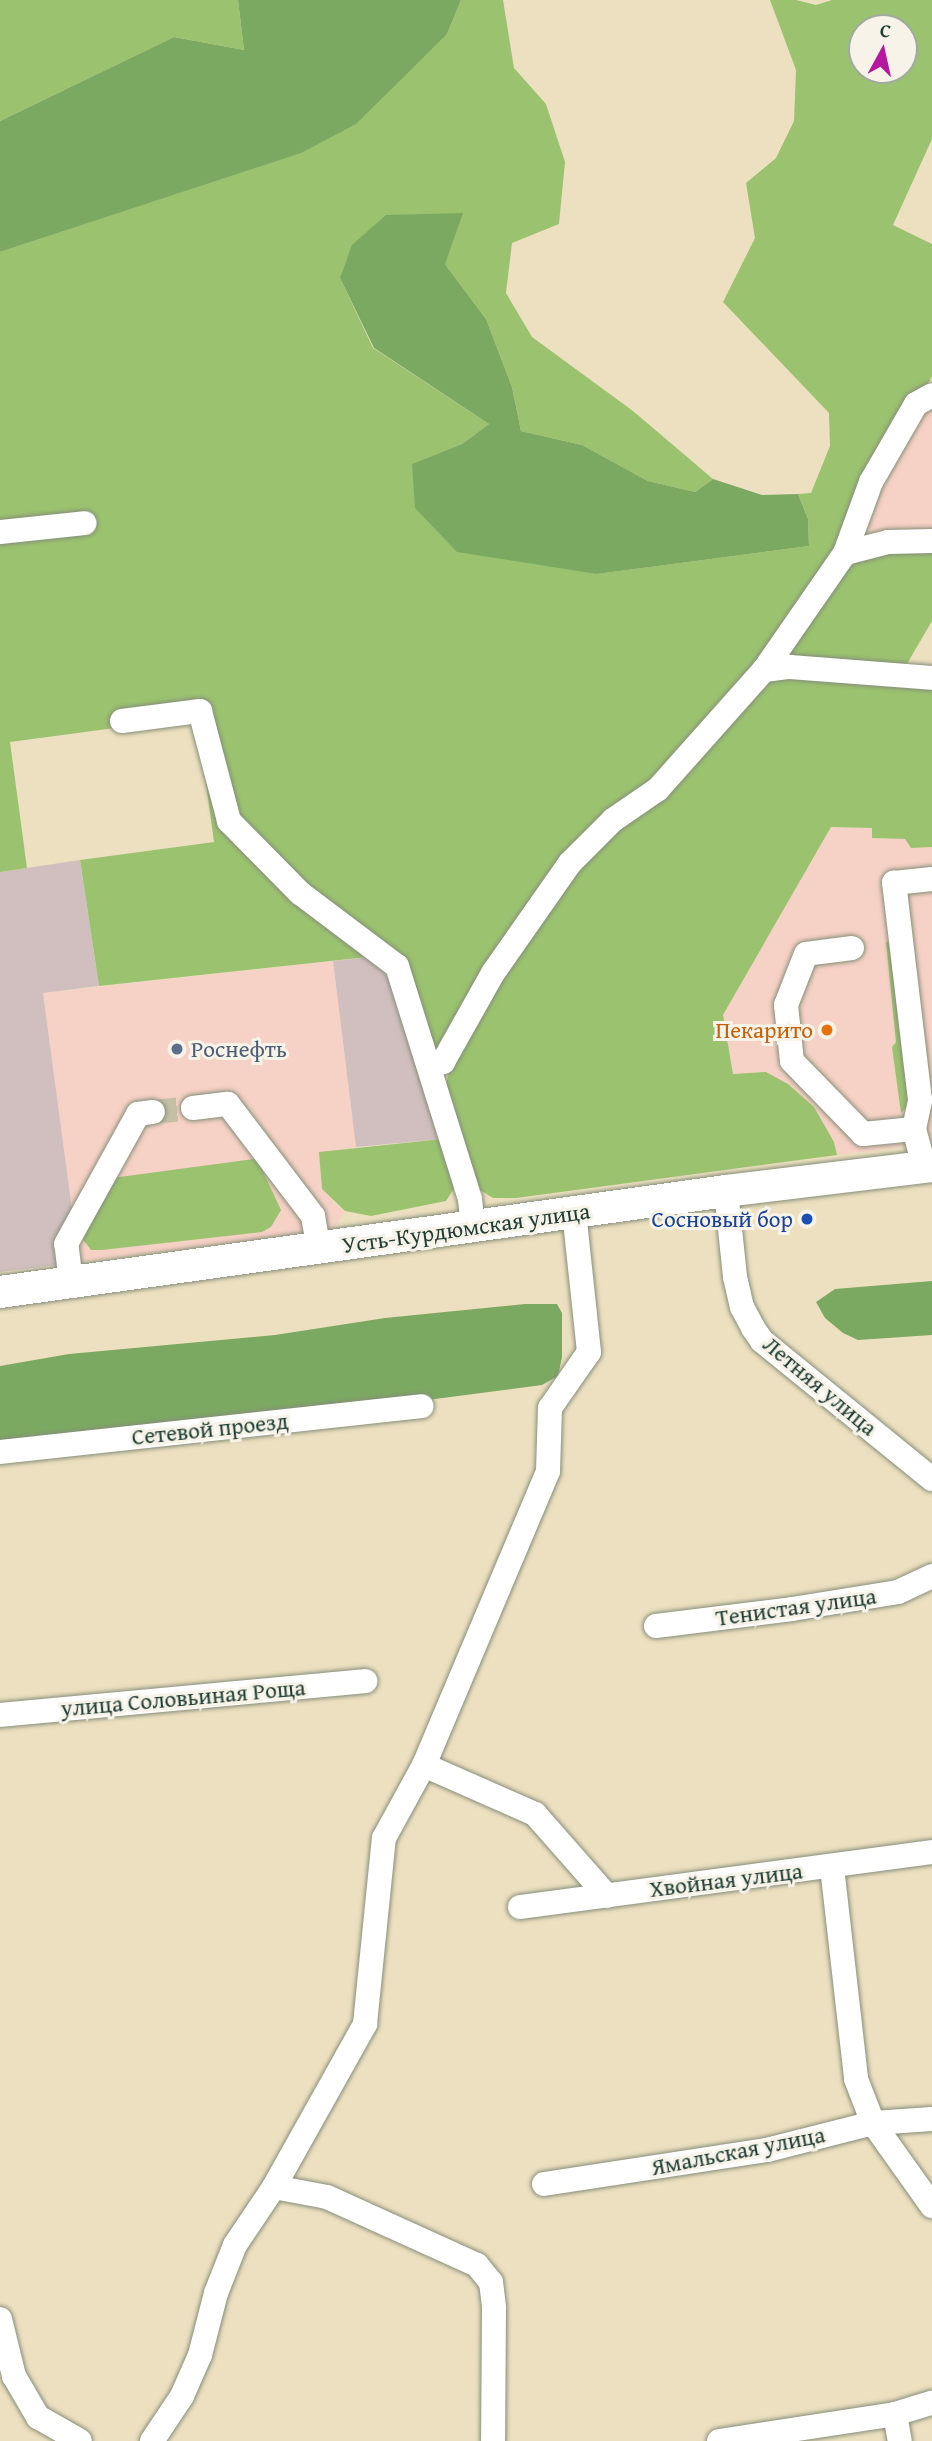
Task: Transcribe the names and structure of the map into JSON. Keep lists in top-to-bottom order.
{
  "streets": {
    "main road": ["Усть-Курдюмская улица"],
    "street": [
      "Летняя улица",
      "Сетевой проезд",
      "Тенистая улица",
      "улица Соловьиная Роща",
      "Хвойная улица",
      "Ямальская улица"
    ]
  },
  "crossings": [
    ["Усть-Курдюмская улица", "Летняя улица"]
  ],
  "places": ["Пекарито", "Роснефть", "Сосновый бор"],
  "north": "top"
}
